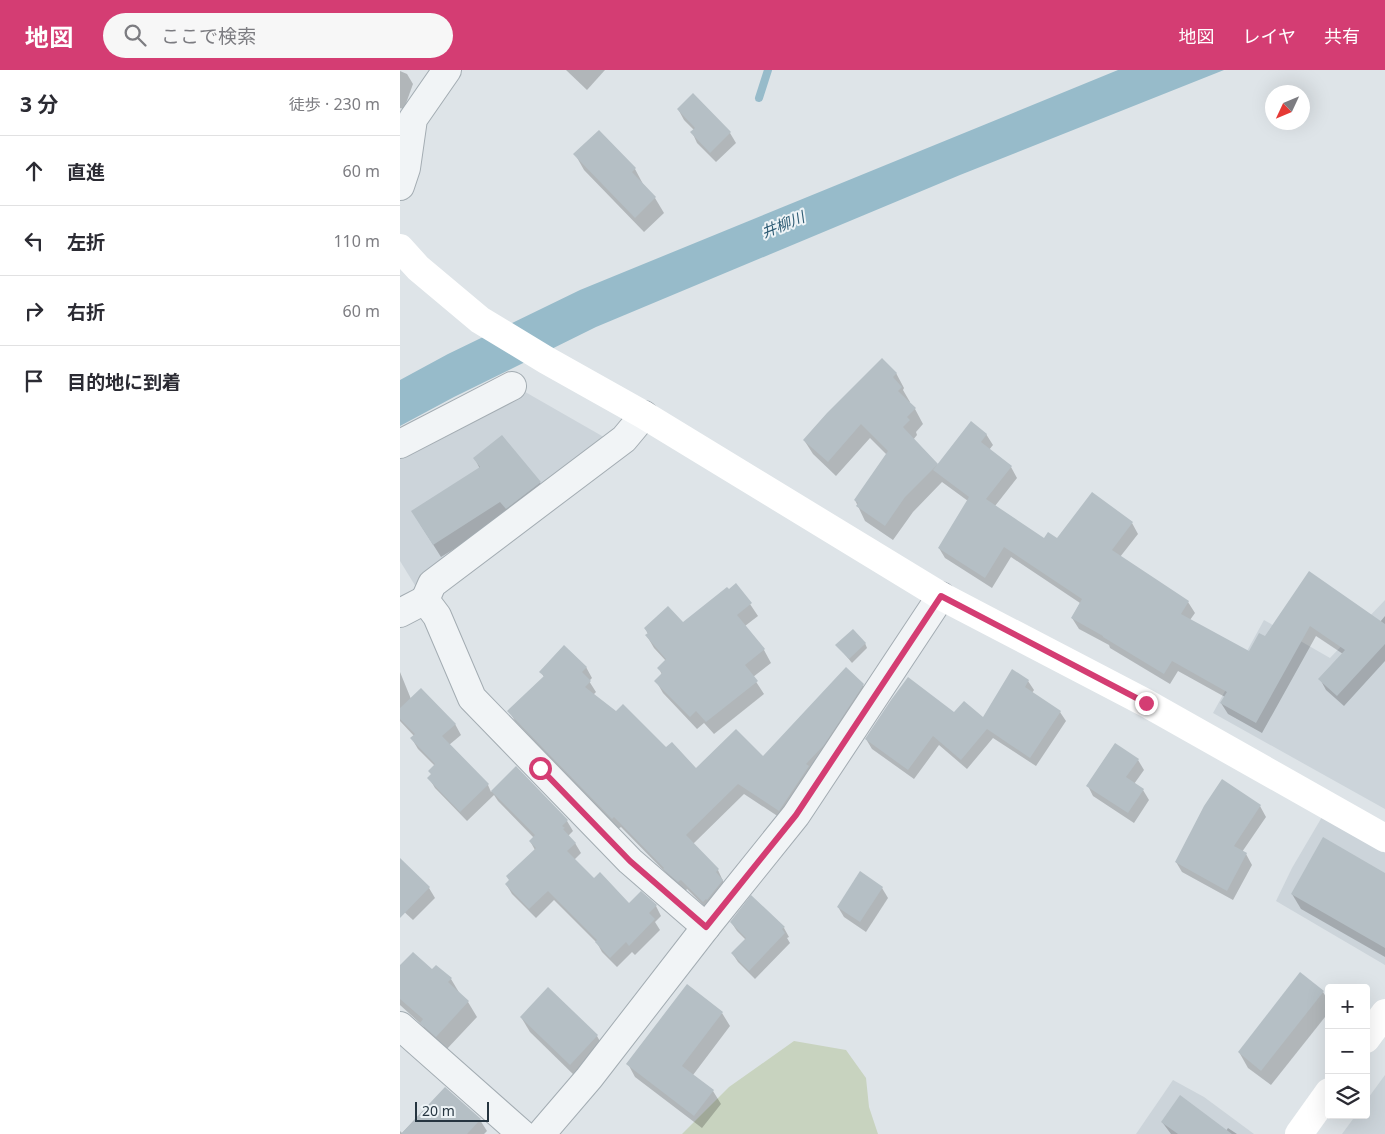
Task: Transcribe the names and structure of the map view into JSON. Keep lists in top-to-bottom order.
{
  "water": ["井柳川"],
  "scale_bar": "20 m",
  "north": "bottom left",
  "page": {
    "header": "地図",
    "search": "ここで検索",
    "nav": ["地図", "レイヤ", "共有"],
    "heading": ["3 分", "徒歩 · 230 m"],
    "list": [
      ["直進", "60 m"],
      ["左折", "110 m"],
      ["右折", "60 m"],
      "目的地に到着"
    ],
    "map_buttons": ["+", "−"],
    "scale": "20 m"
  }
}
